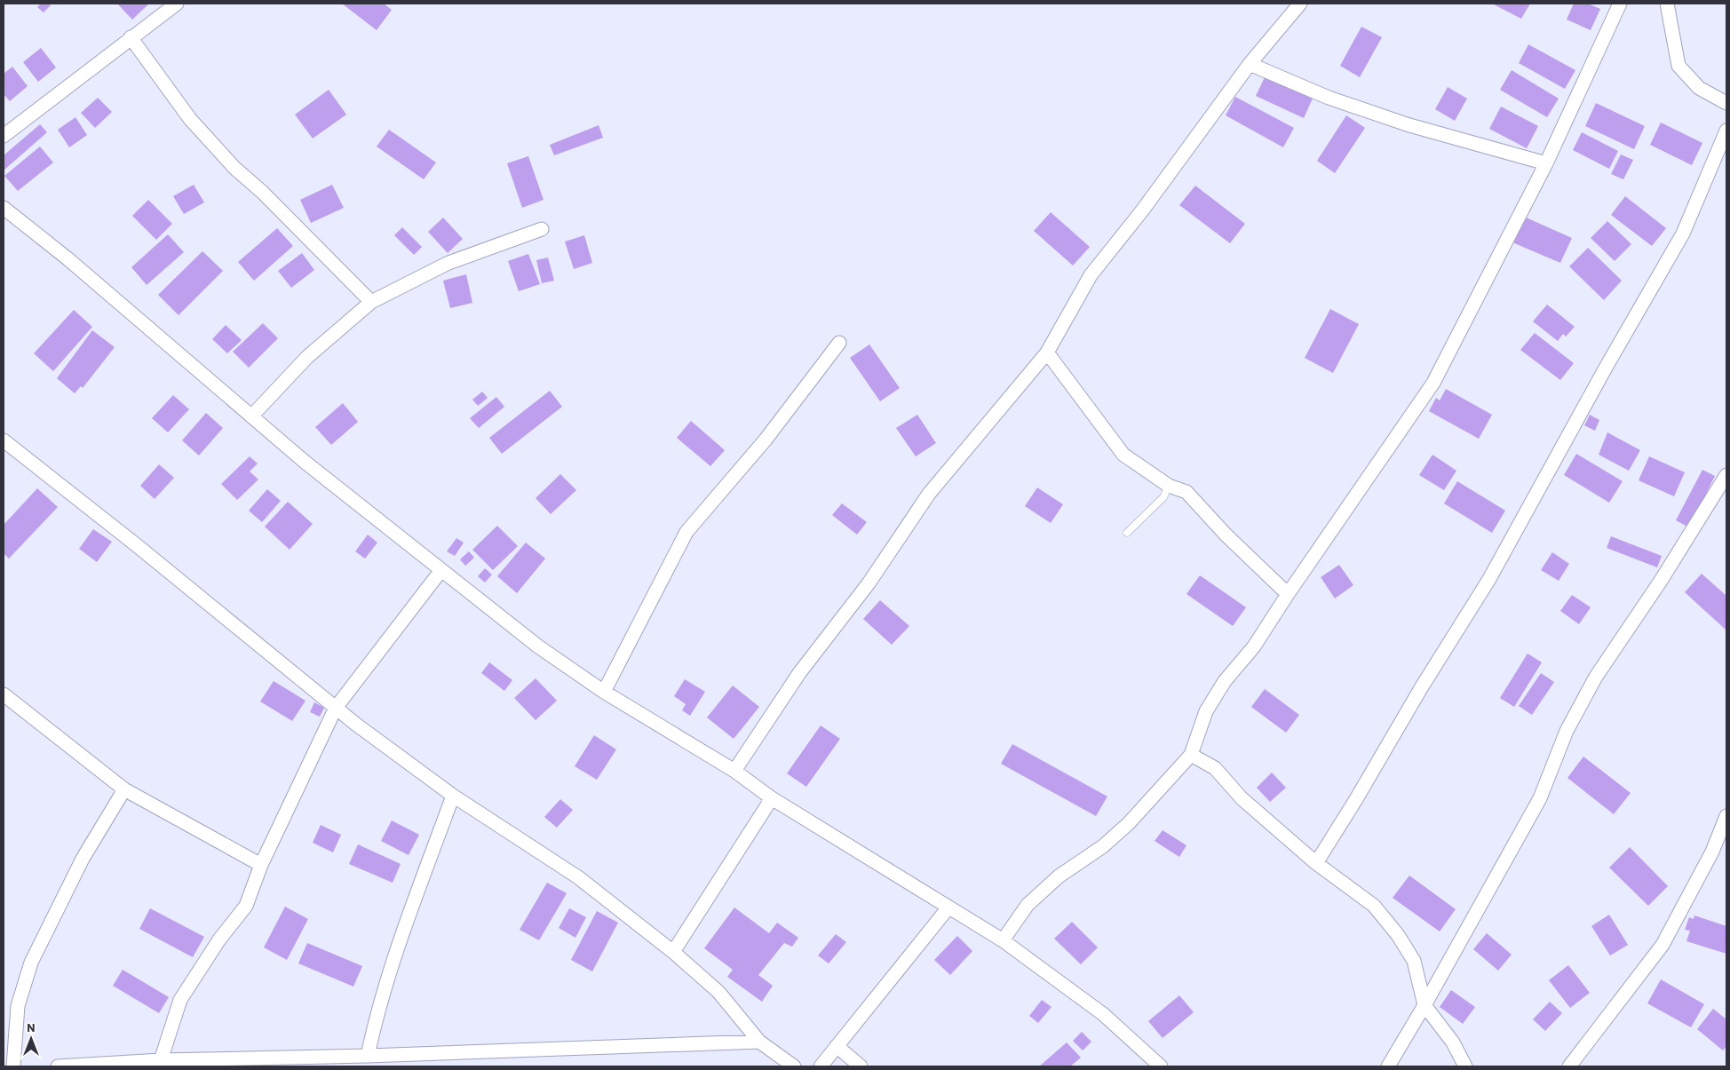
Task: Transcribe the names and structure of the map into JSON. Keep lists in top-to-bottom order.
{
  "north": "top"
}
